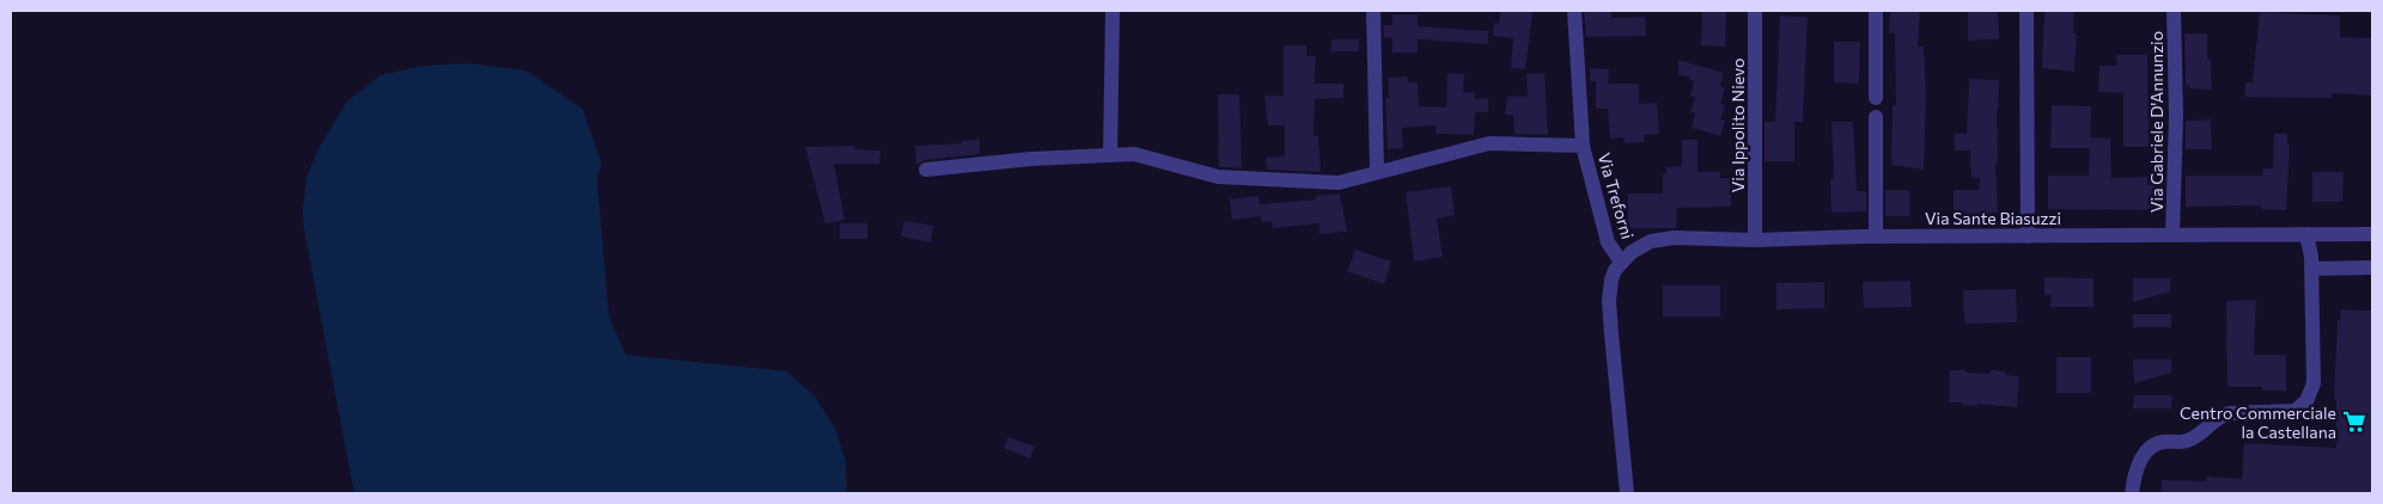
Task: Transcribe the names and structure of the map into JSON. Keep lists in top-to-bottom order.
{
  "streets": {
    "street": [
      "Via Gabriele D'Annunzio",
      "Via Ippolito Nievo",
      "Via Treforni",
      "Via Sante Biasuzzi"
    ]
  },
  "crossings": [
    ["Via Gabriele D'Annunzio", "Via Sante Biasuzzi"],
    ["Via Ippolito Nievo", "Via Sante Biasuzzi"],
    ["Via Treforni", "Via Sante Biasuzzi"]
  ],
  "places": {
    "supermarket": ["Centro Commerciale la Castellana"]
  }
}
